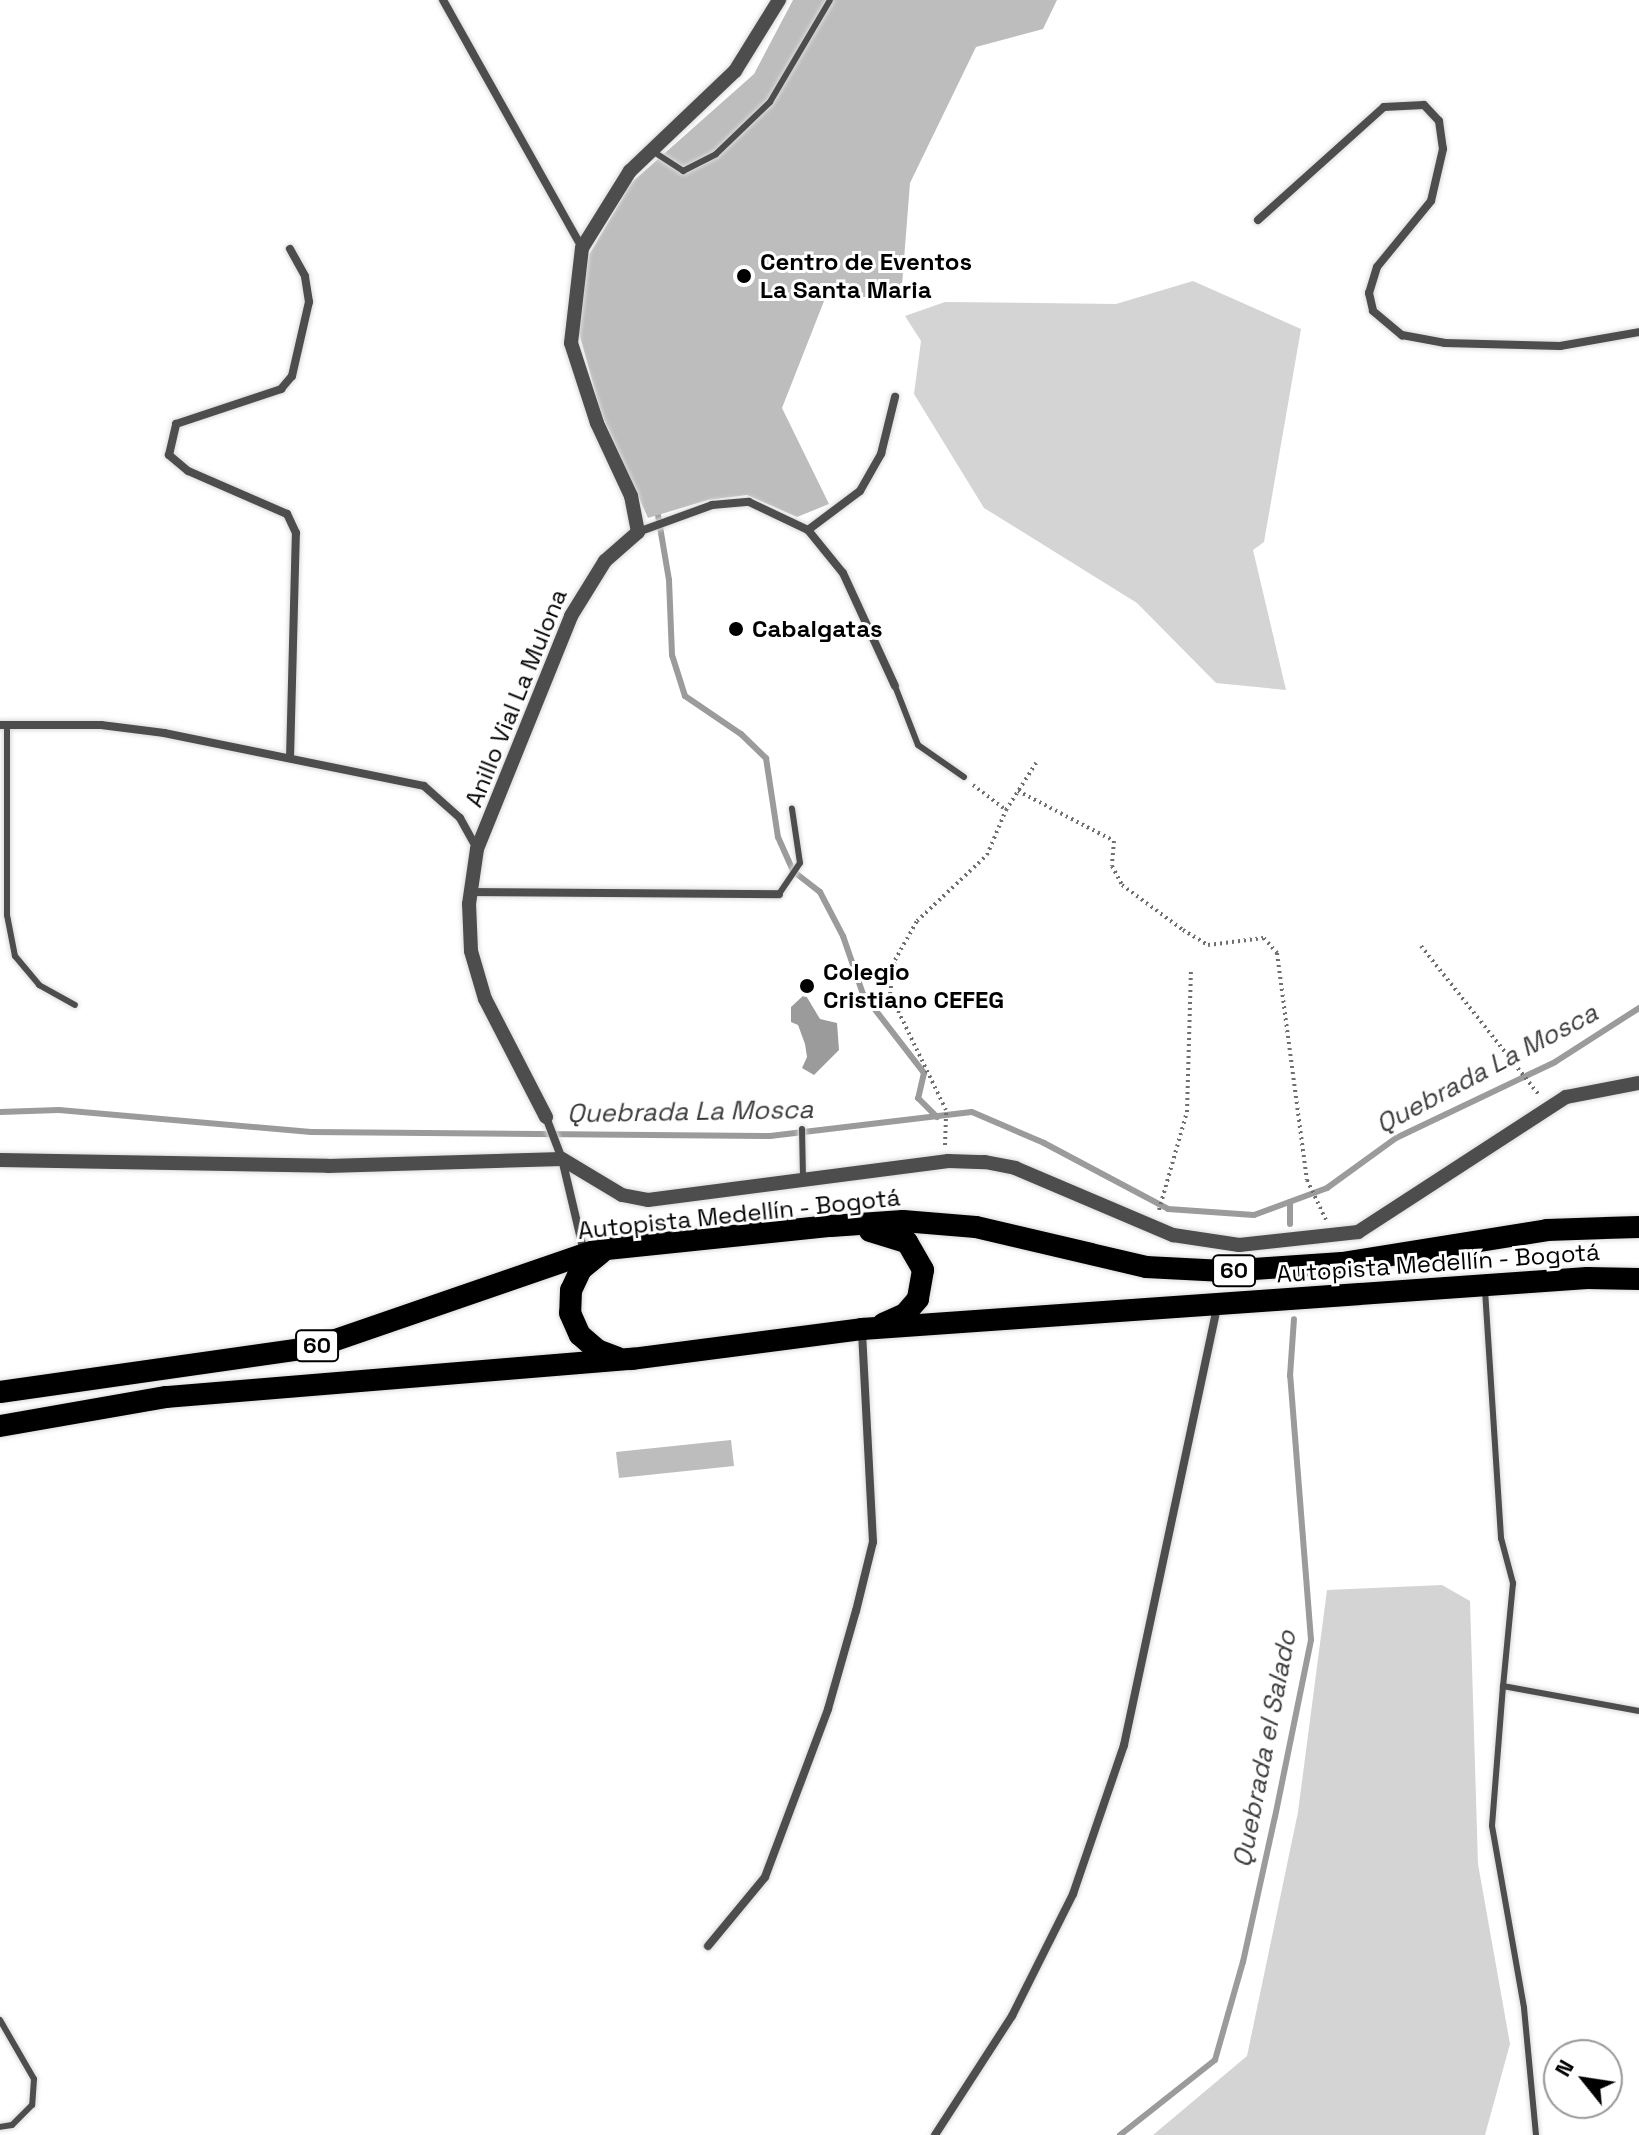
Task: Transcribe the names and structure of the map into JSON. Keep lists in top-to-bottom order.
{
  "streets": {
    "highway": ["Autopista Medellín - Bogotá", "60"],
    "street": ["Anillo Vial La Mulona"]
  },
  "water": ["Quebrada La Mosca", "Quebrada el Salado"],
  "places": ["Centro de Eventos La Santa Maria", "Cabalgatas", "Colegio Cristiano CEFEG"],
  "north": "top left"
}
